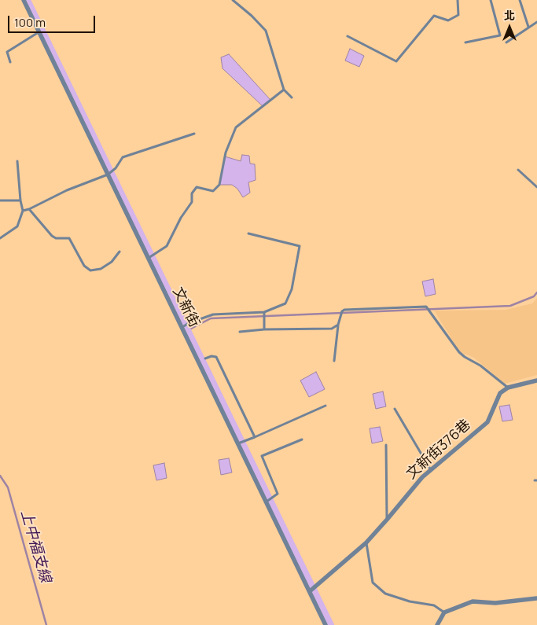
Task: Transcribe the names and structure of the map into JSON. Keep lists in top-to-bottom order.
{
  "streets": {
    "street": ["文新街", "文新街376巷"]
  },
  "crossings": [
    ["文新街", "文新街376巷"]
  ],
  "water": ["上中福支線"],
  "scale_bar": "100 m",
  "north": "top"
}
